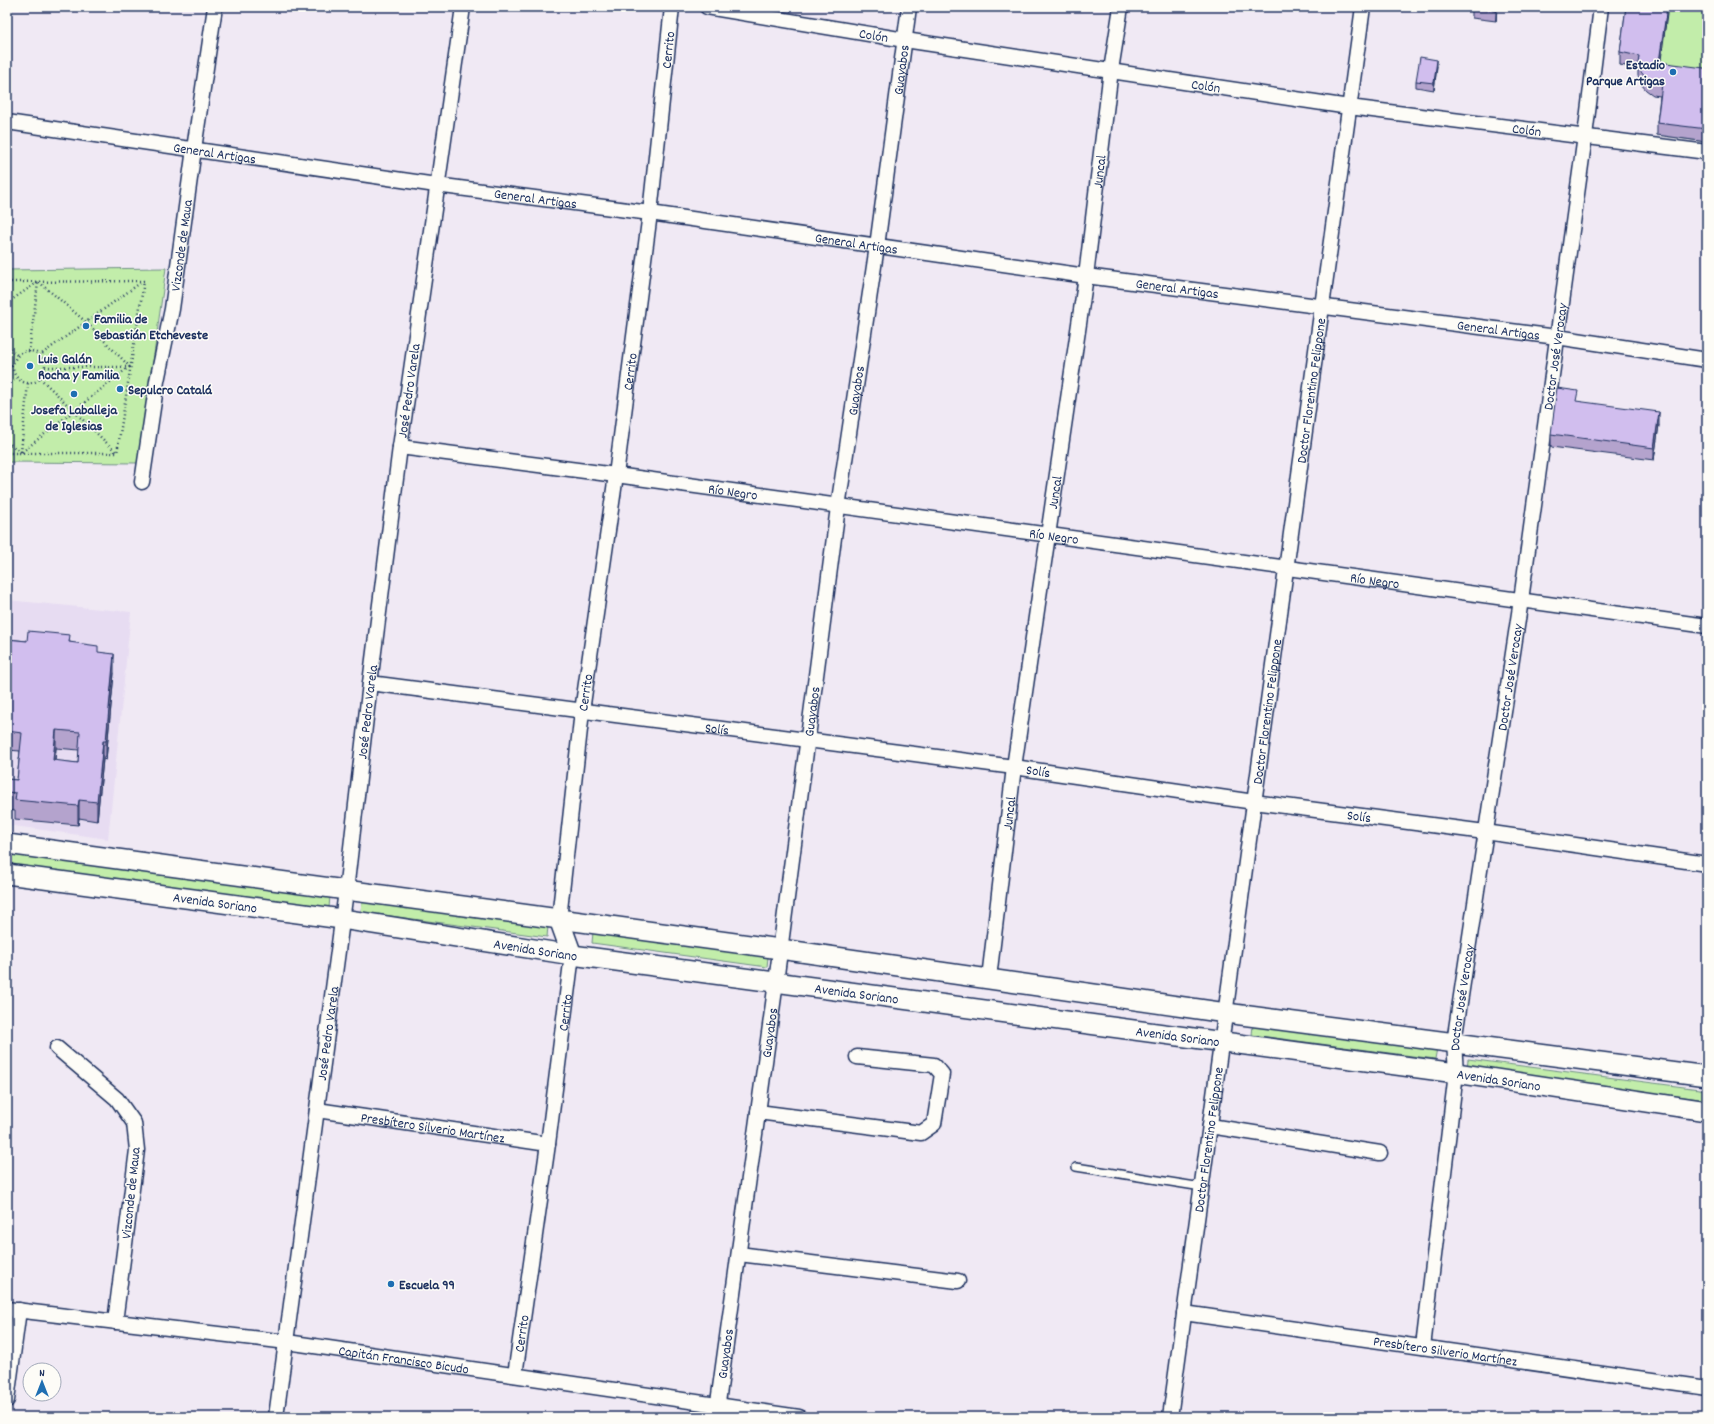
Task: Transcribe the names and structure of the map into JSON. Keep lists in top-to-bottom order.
{
  "streets": {
    "street": [
      "Colón",
      "Cerrito",
      "Guayabos",
      "General Artigas",
      "Juncal",
      "Vizconde de Maua",
      "Doctor José Verocay",
      "José Pedro Varela",
      "Doctor Florentino Felippone",
      "Río Negro",
      "Solís",
      "Avenida Soriano",
      "Presbítero Silverio Martínez",
      "Capitán Francisco Bicudo"
    ]
  },
  "crossings": [
    ["Colón", "Guayabos"],
    ["Colón", "Juncal"],
    ["Colón", "Doctor José Verocay"],
    ["Colón", "Doctor Florentino Felippone"],
    ["Cerrito", "General Artigas"],
    ["Cerrito", "Río Negro"],
    ["Cerrito", "Solís"],
    ["Cerrito", "Avenida Soriano"],
    ["Cerrito", "Presbítero Silverio Martínez"],
    ["Cerrito", "Capitán Francisco Bicudo"],
    ["Guayabos", "General Artigas"],
    ["Guayabos", "Río Negro"],
    ["Guayabos", "Solís"],
    ["Guayabos", "Avenida Soriano"],
    ["Guayabos", "Capitán Francisco Bicudo"],
    ["General Artigas", "Juncal"],
    ["General Artigas", "Vizconde de Maua"],
    ["General Artigas", "Doctor José Verocay"],
    ["General Artigas", "José Pedro Varela"],
    ["General Artigas", "Doctor Florentino Felippone"],
    ["Juncal", "Río Negro"],
    ["Juncal", "Solís"],
    ["Juncal", "Avenida Soriano"],
    ["Vizconde de Maua", "Capitán Francisco Bicudo"],
    ["Doctor José Verocay", "Río Negro"],
    ["Doctor José Verocay", "Solís"],
    ["Doctor José Verocay", "Avenida Soriano"],
    ["Doctor José Verocay", "Presbítero Silverio Martínez"],
    ["José Pedro Varela", "Río Negro"],
    ["José Pedro Varela", "Solís"],
    ["José Pedro Varela", "Avenida Soriano"],
    ["José Pedro Varela", "Presbítero Silverio Martínez"],
    ["José Pedro Varela", "Capitán Francisco Bicudo"],
    ["Doctor Florentino Felippone", "Río Negro"],
    ["Doctor Florentino Felippone", "Solís"],
    ["Doctor Florentino Felippone", "Avenida Soriano"],
    ["Doctor Florentino Felippone", "Presbítero Silverio Martínez"]
  ],
  "places": [
    "Estadio Parque Artigas",
    "Familia de Sebastián Etcheveste",
    "Luis Galán Rocha y Familia",
    "Sepulcro Catalá",
    "Josefa Laballeja de Iglesias",
    "Escuela 99"
  ],
  "north": "top"
}
